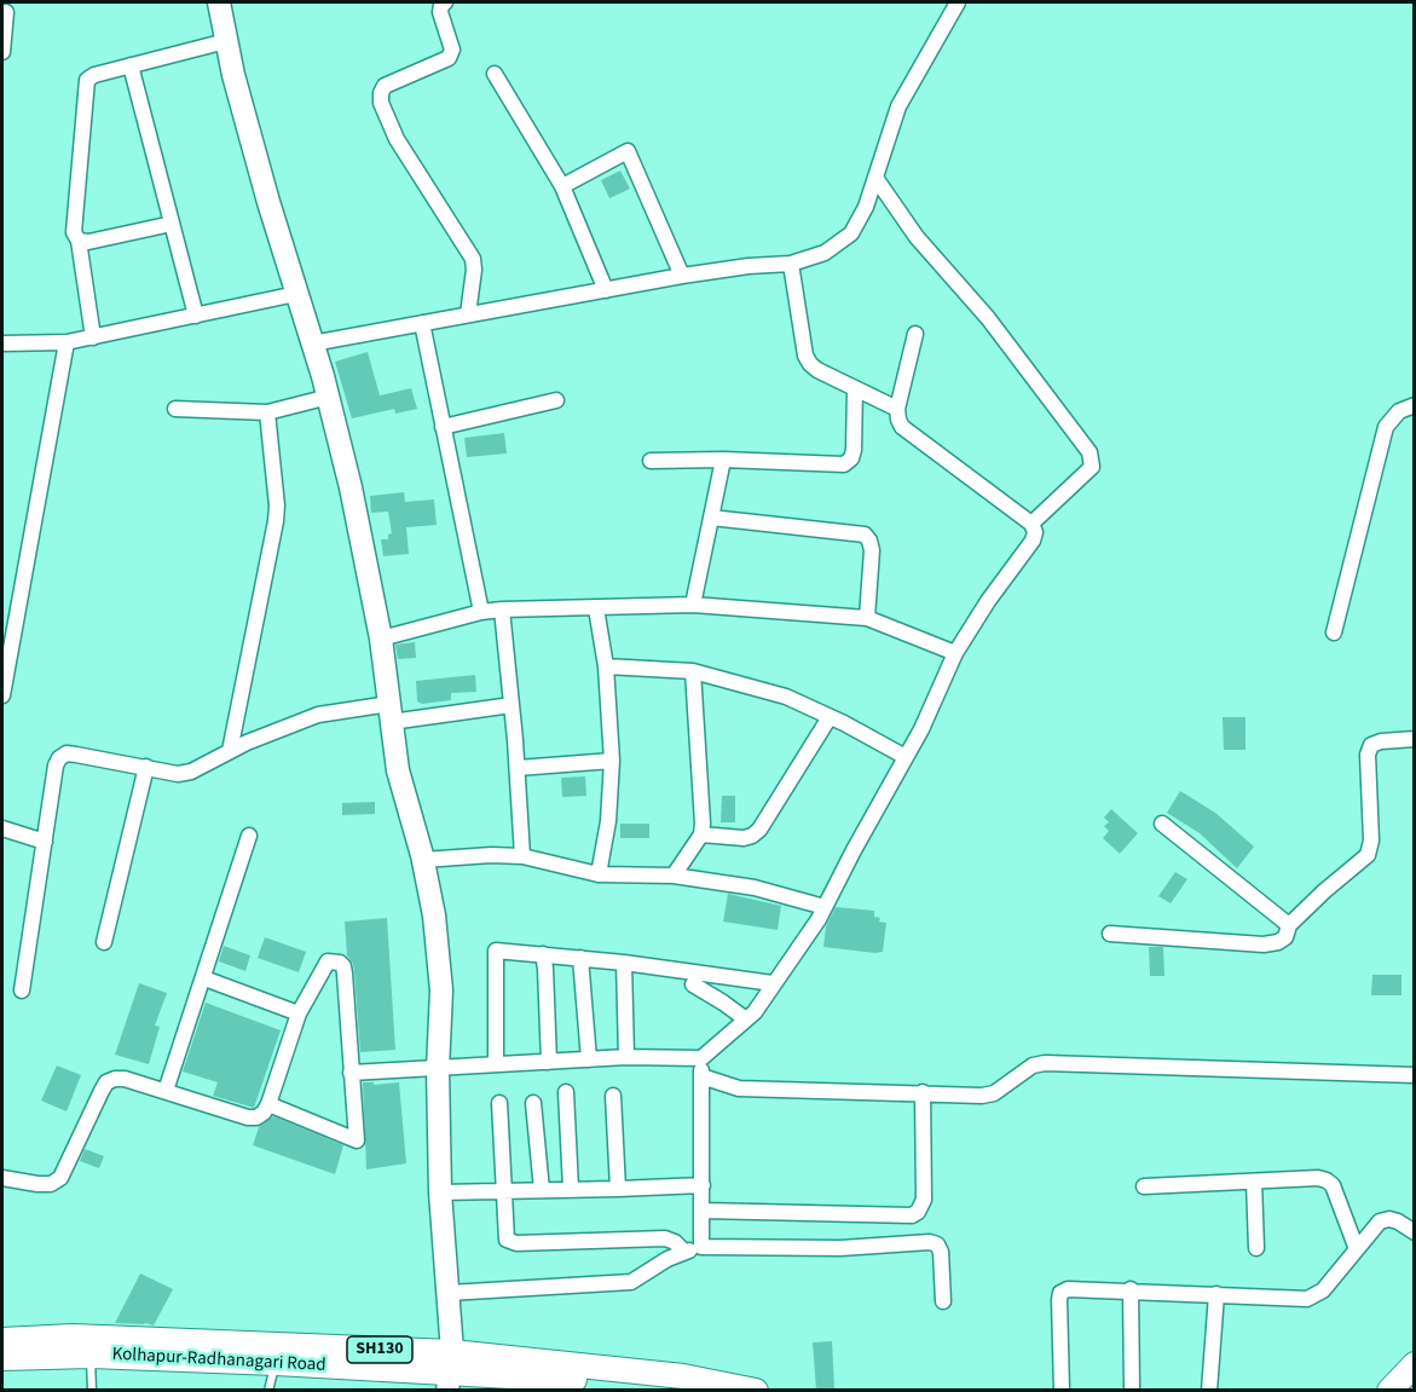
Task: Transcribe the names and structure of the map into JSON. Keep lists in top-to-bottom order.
{
  "streets": {
    "main road": ["SH130", "Kolhapur-Radhanagari Road"]
  },
  "crossings": [
    ["SH130", "Kolhapur-Radhanagari Road"]
  ]
}
